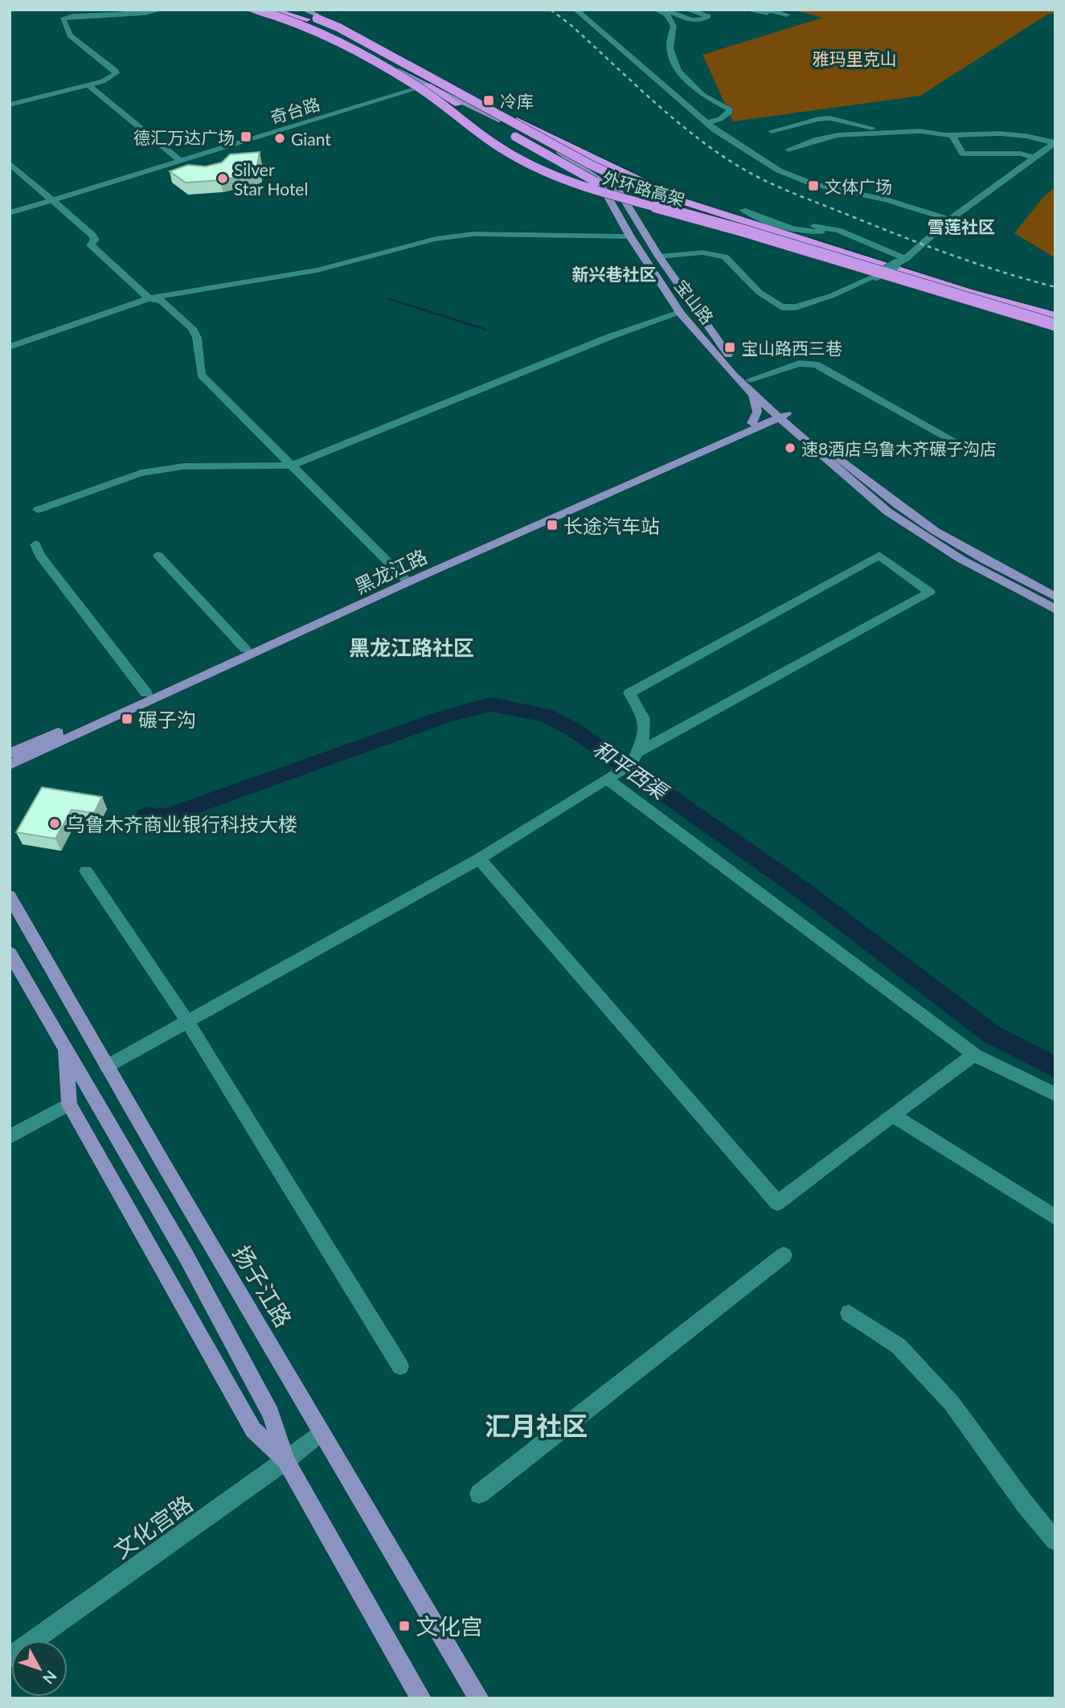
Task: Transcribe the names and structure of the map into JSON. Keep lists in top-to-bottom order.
{
  "streets": {
    "highway": ["外环路高架"],
    "main road": ["宝山路", "黑龙江路", "扬子江路"],
    "street": ["奇台路", "文化宫路"]
  },
  "crossings": [
    ["奇台路", "宝山路"],
    ["宝山路", "黑龙江路"],
    ["扬子江路", "文化宫路"]
  ],
  "districts": [
    "雪莲社区",
    "新兴巷社区",
    "黑龙江路社区",
    "汇月社区"
  ],
  "water": ["和平西渠"],
  "parks": ["雅玛里克山"],
  "places": {
    "transit": [
      "冷库",
      "德汇万达广场",
      "文体广场",
      "宝山路西三巷",
      "长途汽车站",
      "碾子沟",
      "文化宫"
    ],
    "other": [
      "Giant",
      "Silver Star Hotel",
      "速8酒店乌鲁木齐碾子沟店",
      "乌鲁木齐商业银行科技大楼"
    ]
  },
  "north": "bottom right"
}
